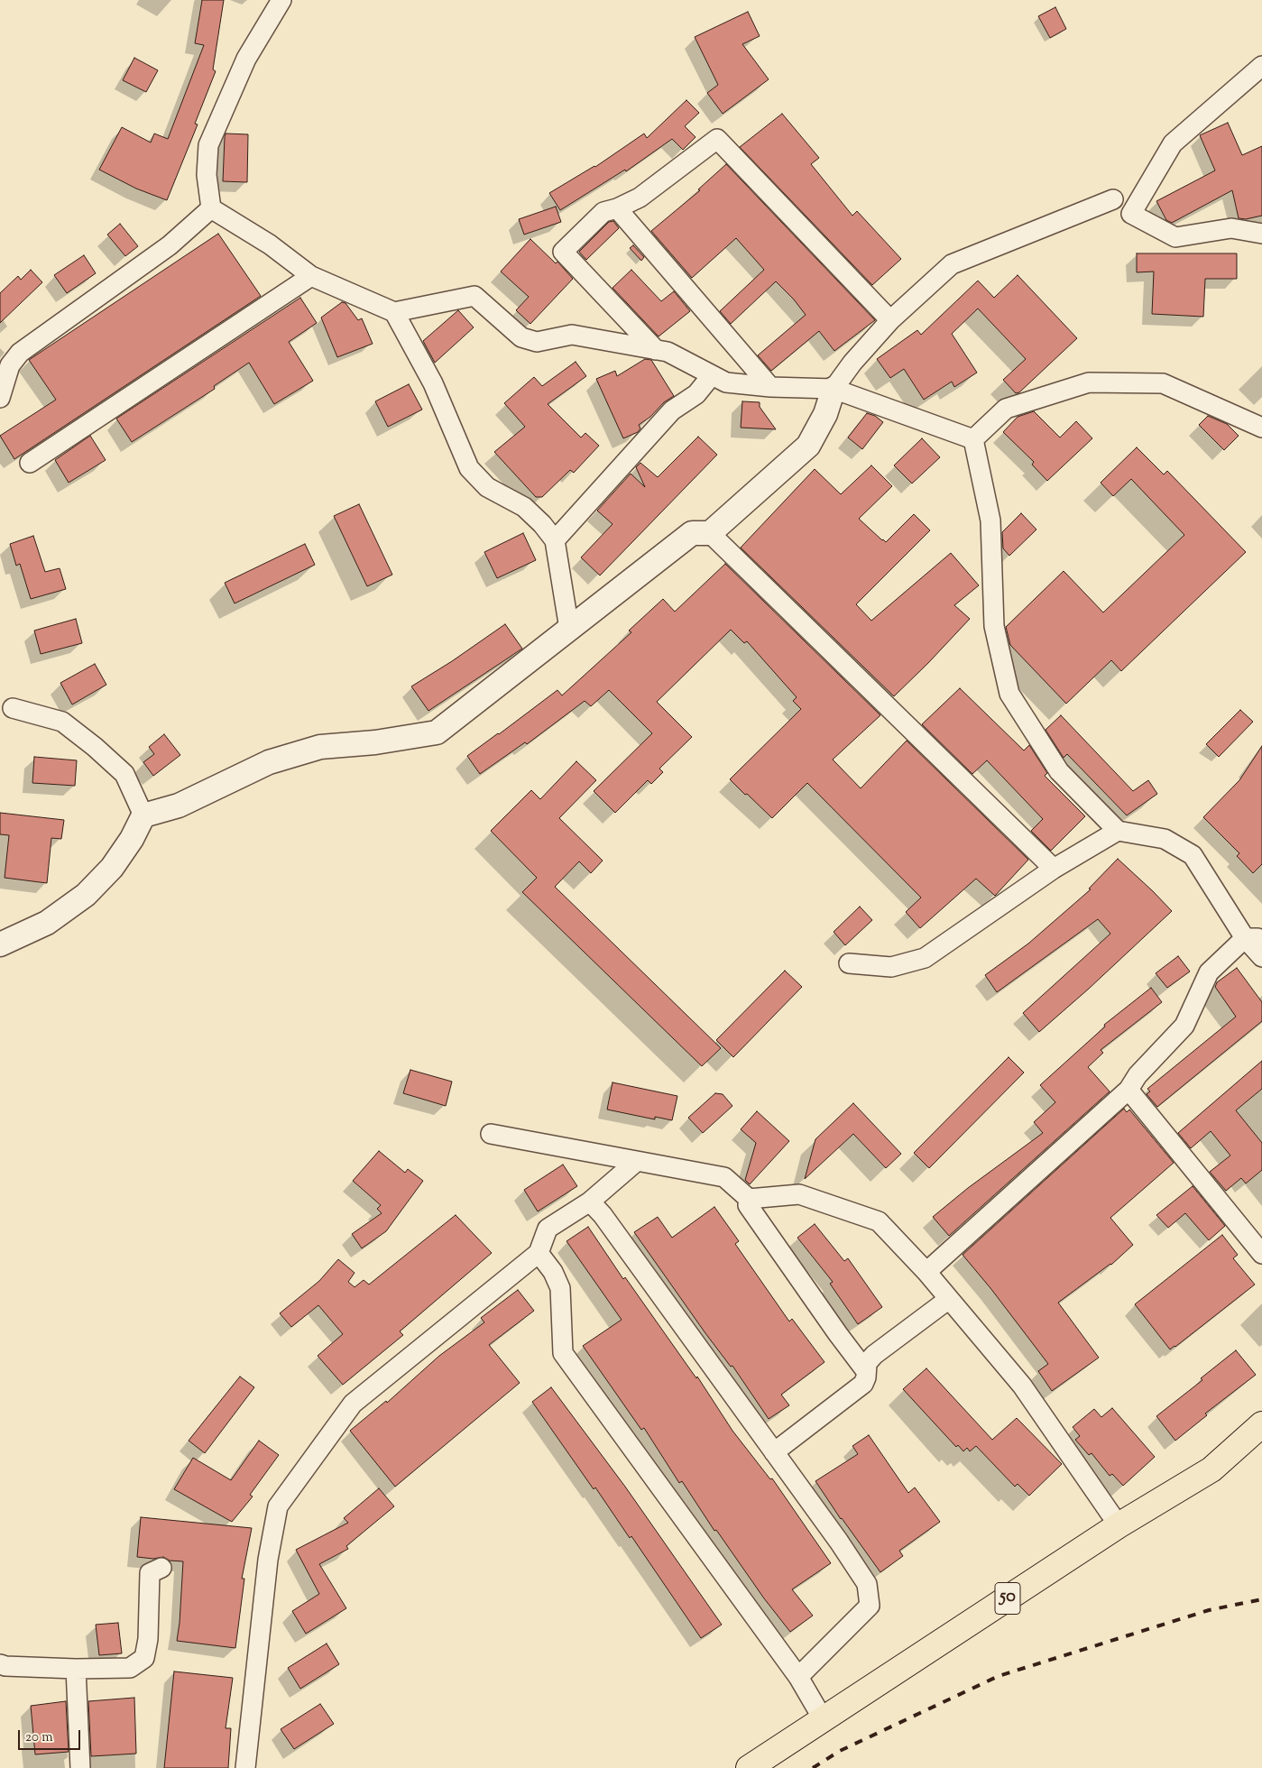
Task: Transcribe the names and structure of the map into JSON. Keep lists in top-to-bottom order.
{
  "streets": {
    "main road": ["50"]
  },
  "scale_bar": "20 m"
}
